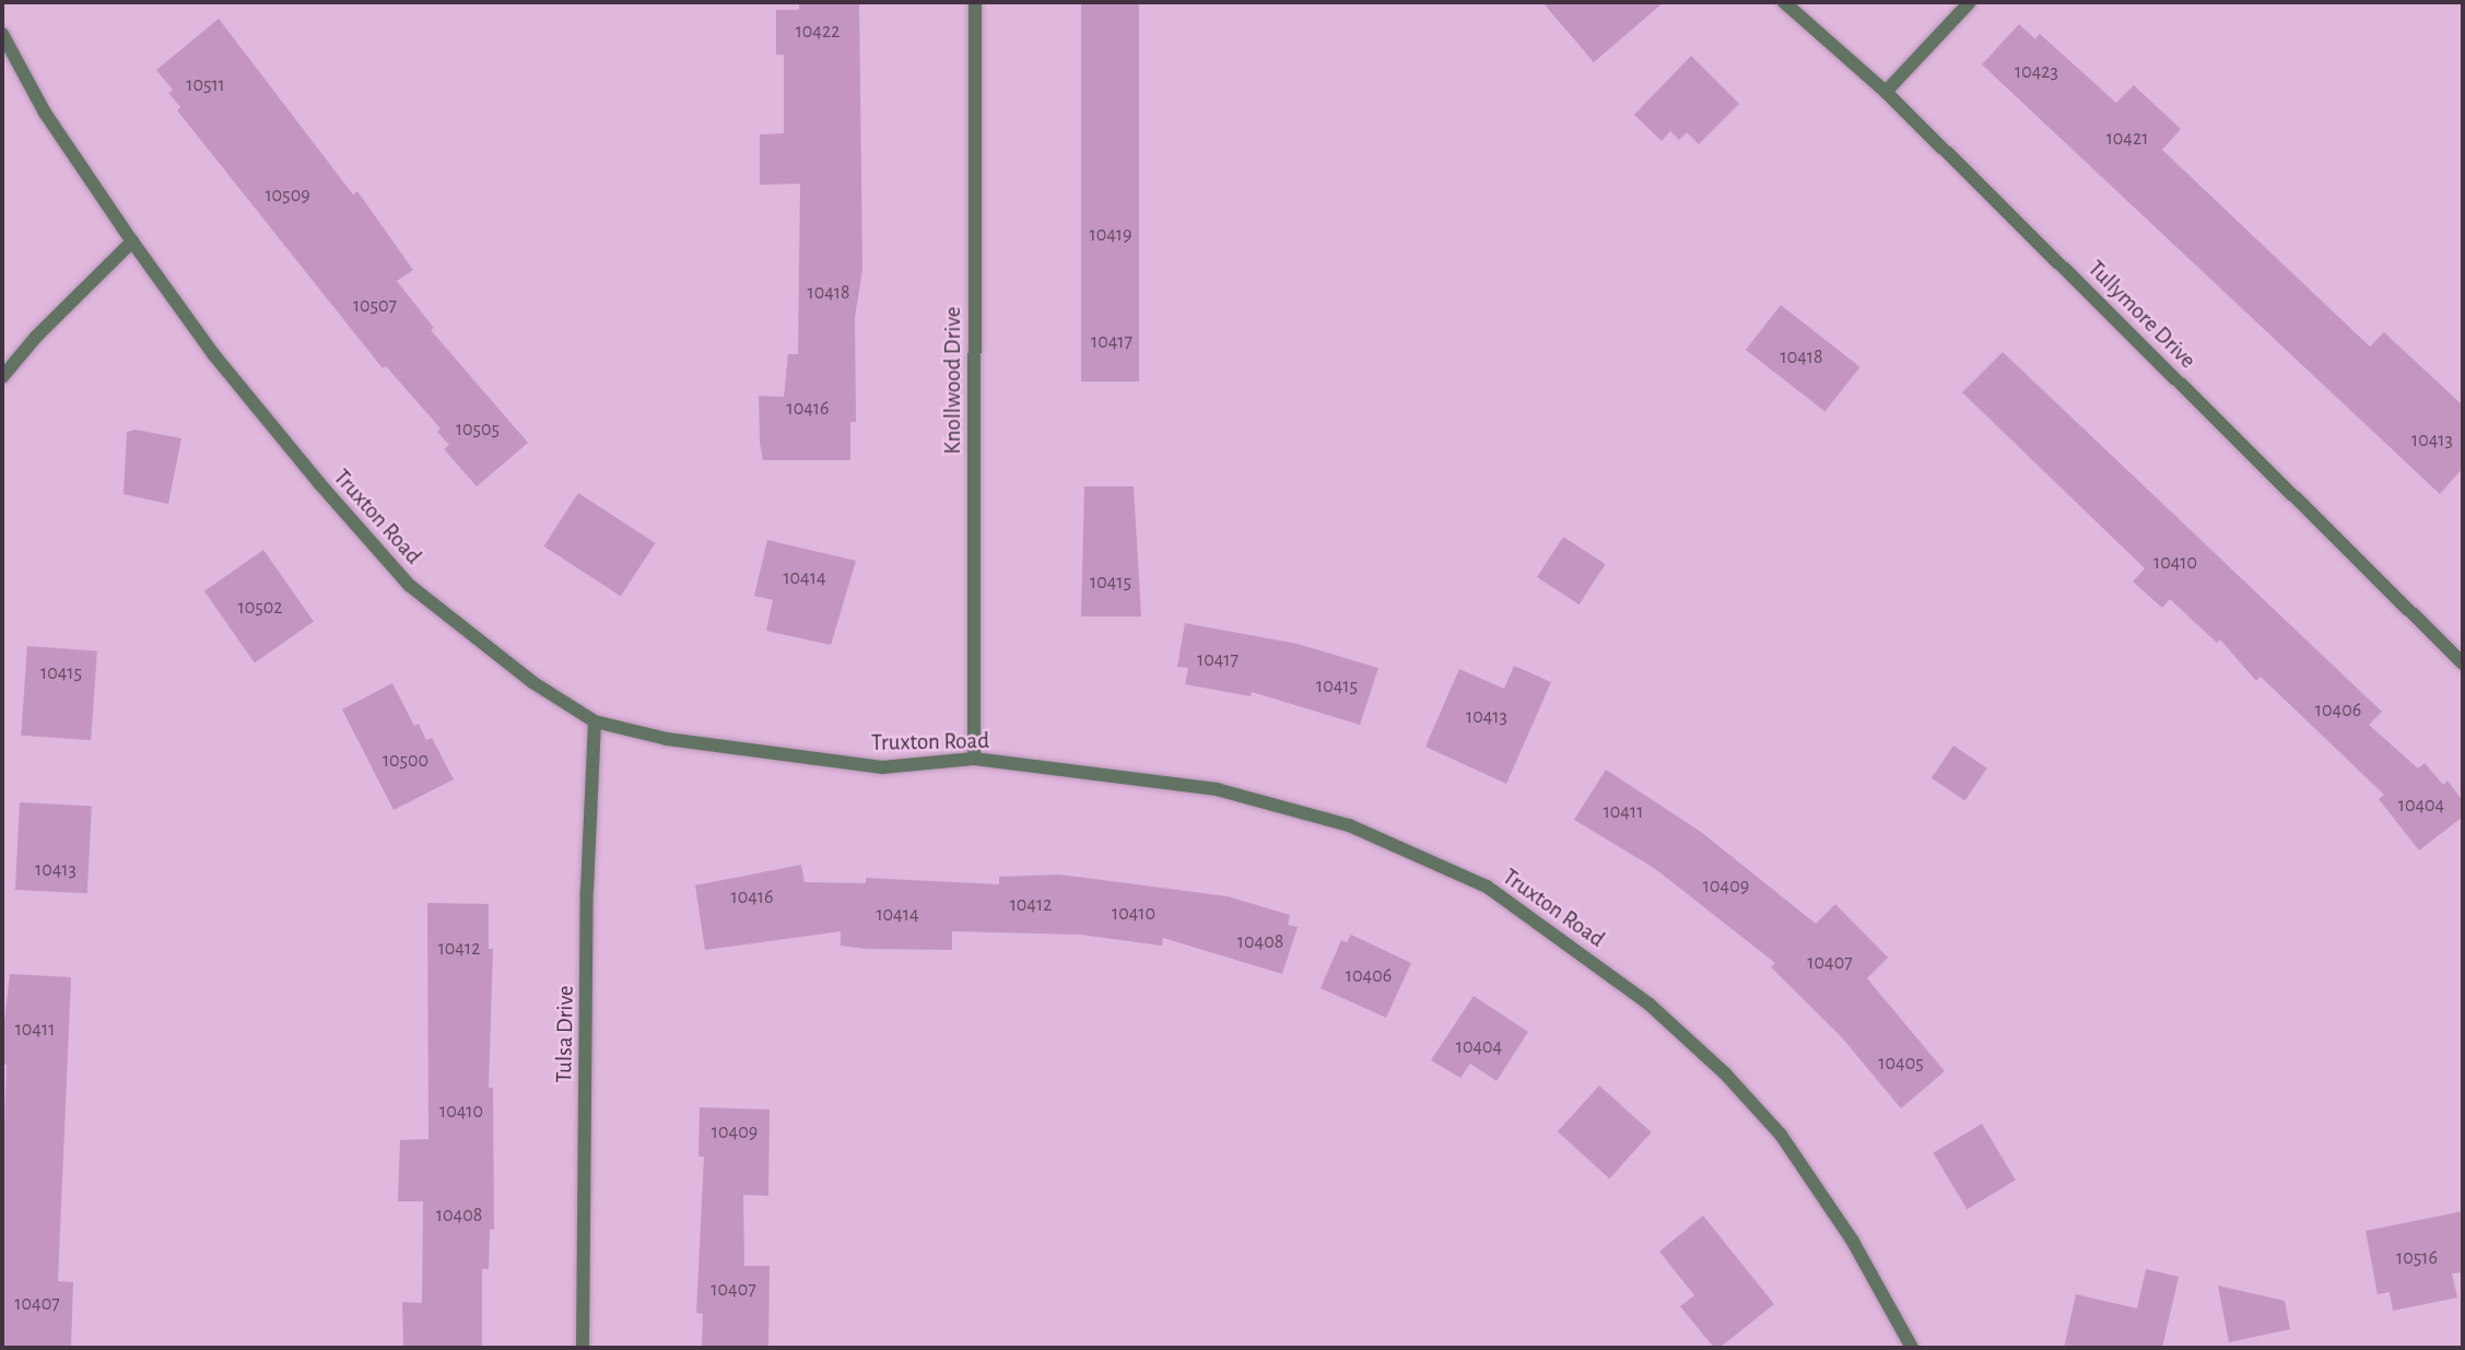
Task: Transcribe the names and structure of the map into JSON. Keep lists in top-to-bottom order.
{
  "streets": {
    "street": [
      "Tullymore Drive",
      "Knollwood Drive",
      "Truxton Road",
      "Tulsa Drive"
    ]
  },
  "crossings": [
    ["Knollwood Drive", "Truxton Road"],
    ["Truxton Road", "Tulsa Drive"]
  ],
  "house_numbers": [
    "10422",
    "10423",
    "10511",
    "10421",
    "10509",
    "10419",
    "10418",
    "10507",
    "10417",
    "10418",
    "10416",
    "10505",
    "10413",
    "10410",
    "10414",
    "10415",
    "10502",
    "10417",
    "10415",
    "10415",
    "10406",
    "10413",
    "10500",
    "10404",
    "10411",
    "10413",
    "10409",
    "10416",
    "10412",
    "10410",
    "10414",
    "10408",
    "10412",
    "10407",
    "10406",
    "10411",
    "10404",
    "10405",
    "10410",
    "10409",
    "10408",
    "10516",
    "10407",
    "10407"
  ]
}
